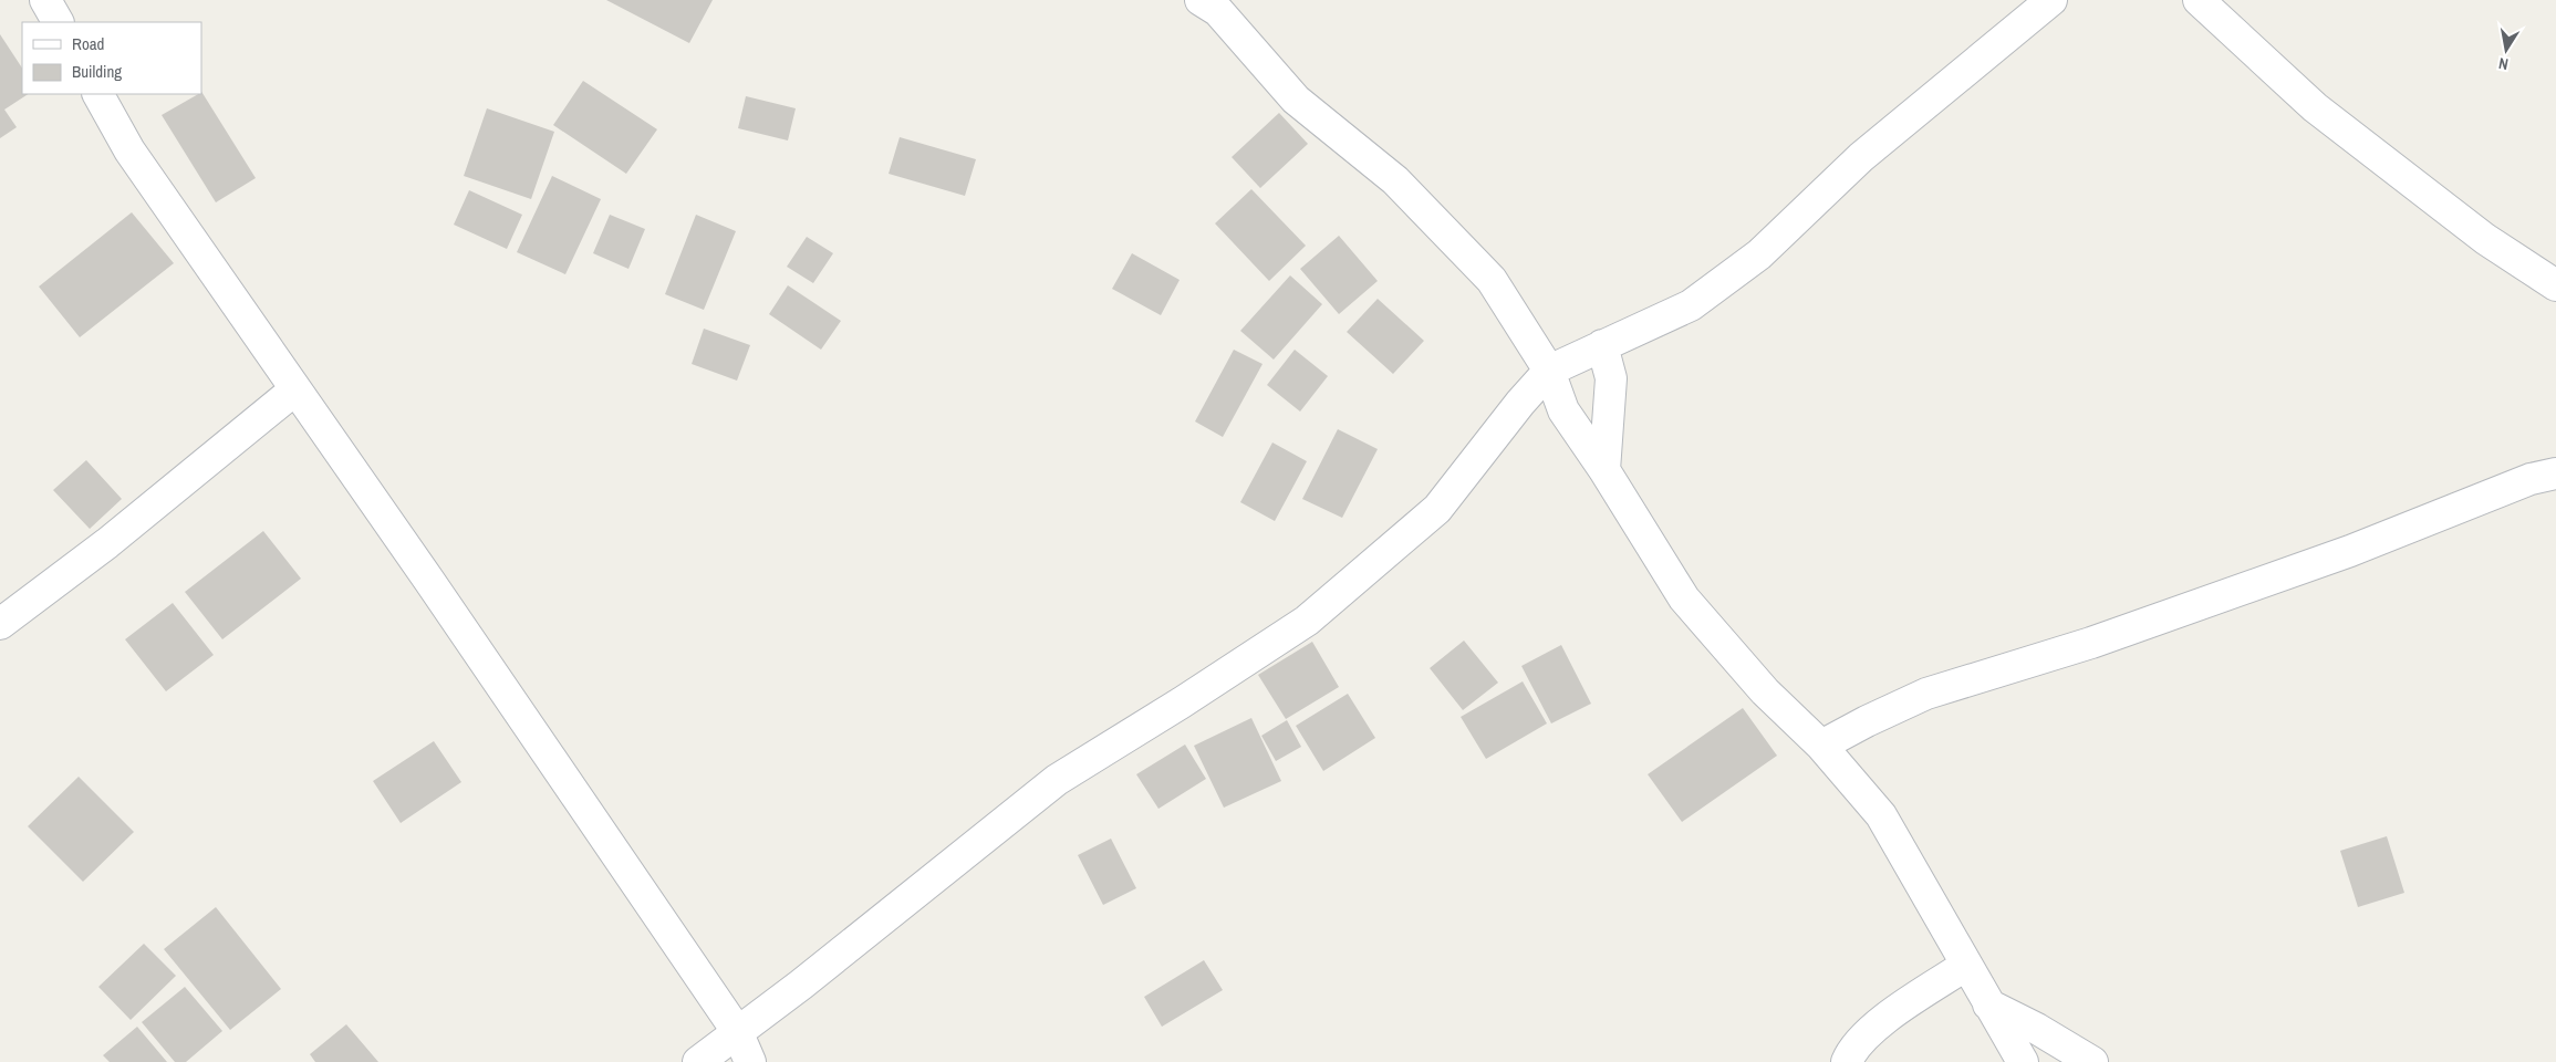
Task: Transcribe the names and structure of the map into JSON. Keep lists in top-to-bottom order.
{
  "legend": ["Road", "Building"],
  "north": "bottom"
}
